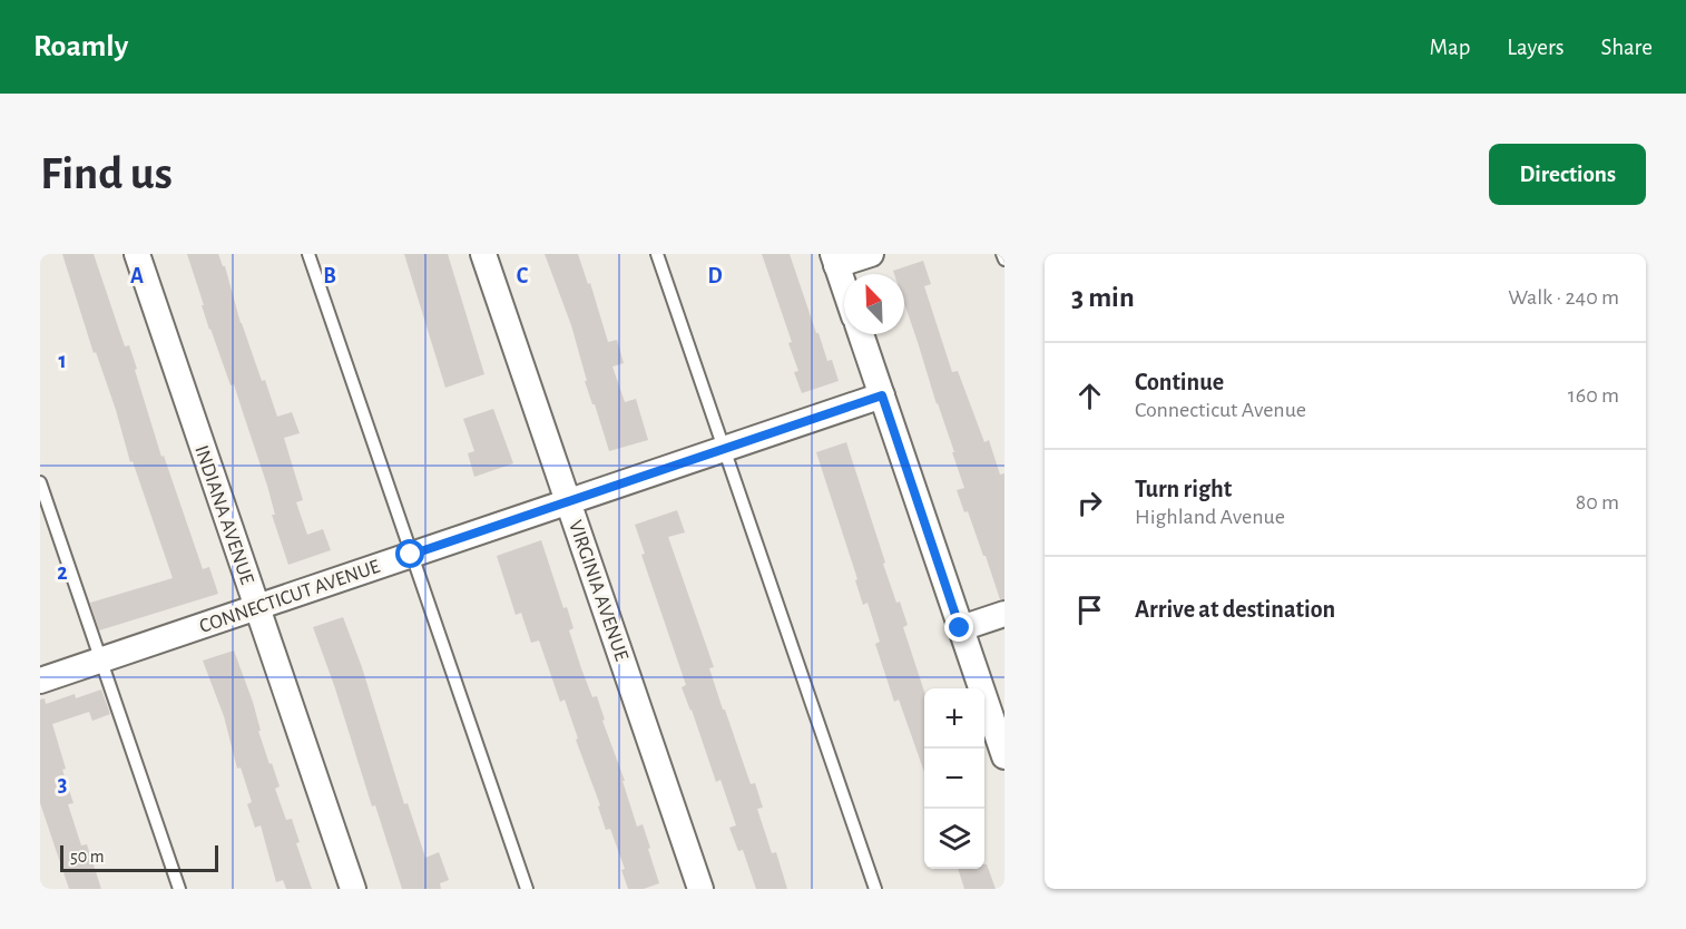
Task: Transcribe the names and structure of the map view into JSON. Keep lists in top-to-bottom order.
{
  "streets": {
    "street": ["INDIANA AVENUE", "VIRGINIA AVENUE", "CONNECTICUT AVENUE"]
  },
  "crossings": [
    ["INDIANA AVENUE", "CONNECTICUT AVENUE"],
    ["VIRGINIA AVENUE", "CONNECTICUT AVENUE"]
  ],
  "scale_bar": "50 m",
  "north": "top left",
  "page": {
    "header": "Roamly",
    "nav": ["Map", "Layers", "Share"],
    "buttons": "Directions",
    "title": "Find us",
    "heading": ["3 min", "Walk · 240 m"],
    "list": [
      ["Continue", "Connecticut Avenue", "160 m"],
      ["Turn right", "Highland Avenue", "80 m"],
      "Arrive at destination"
    ],
    "map_buttons": ["+", "−"],
    "scale": "50 m"
  },
  "grid": {
    "columns": [
      "A",
      "B",
      "C",
      "D"
    ],
    "rows": ["1", "2", "3"]
  }
}
